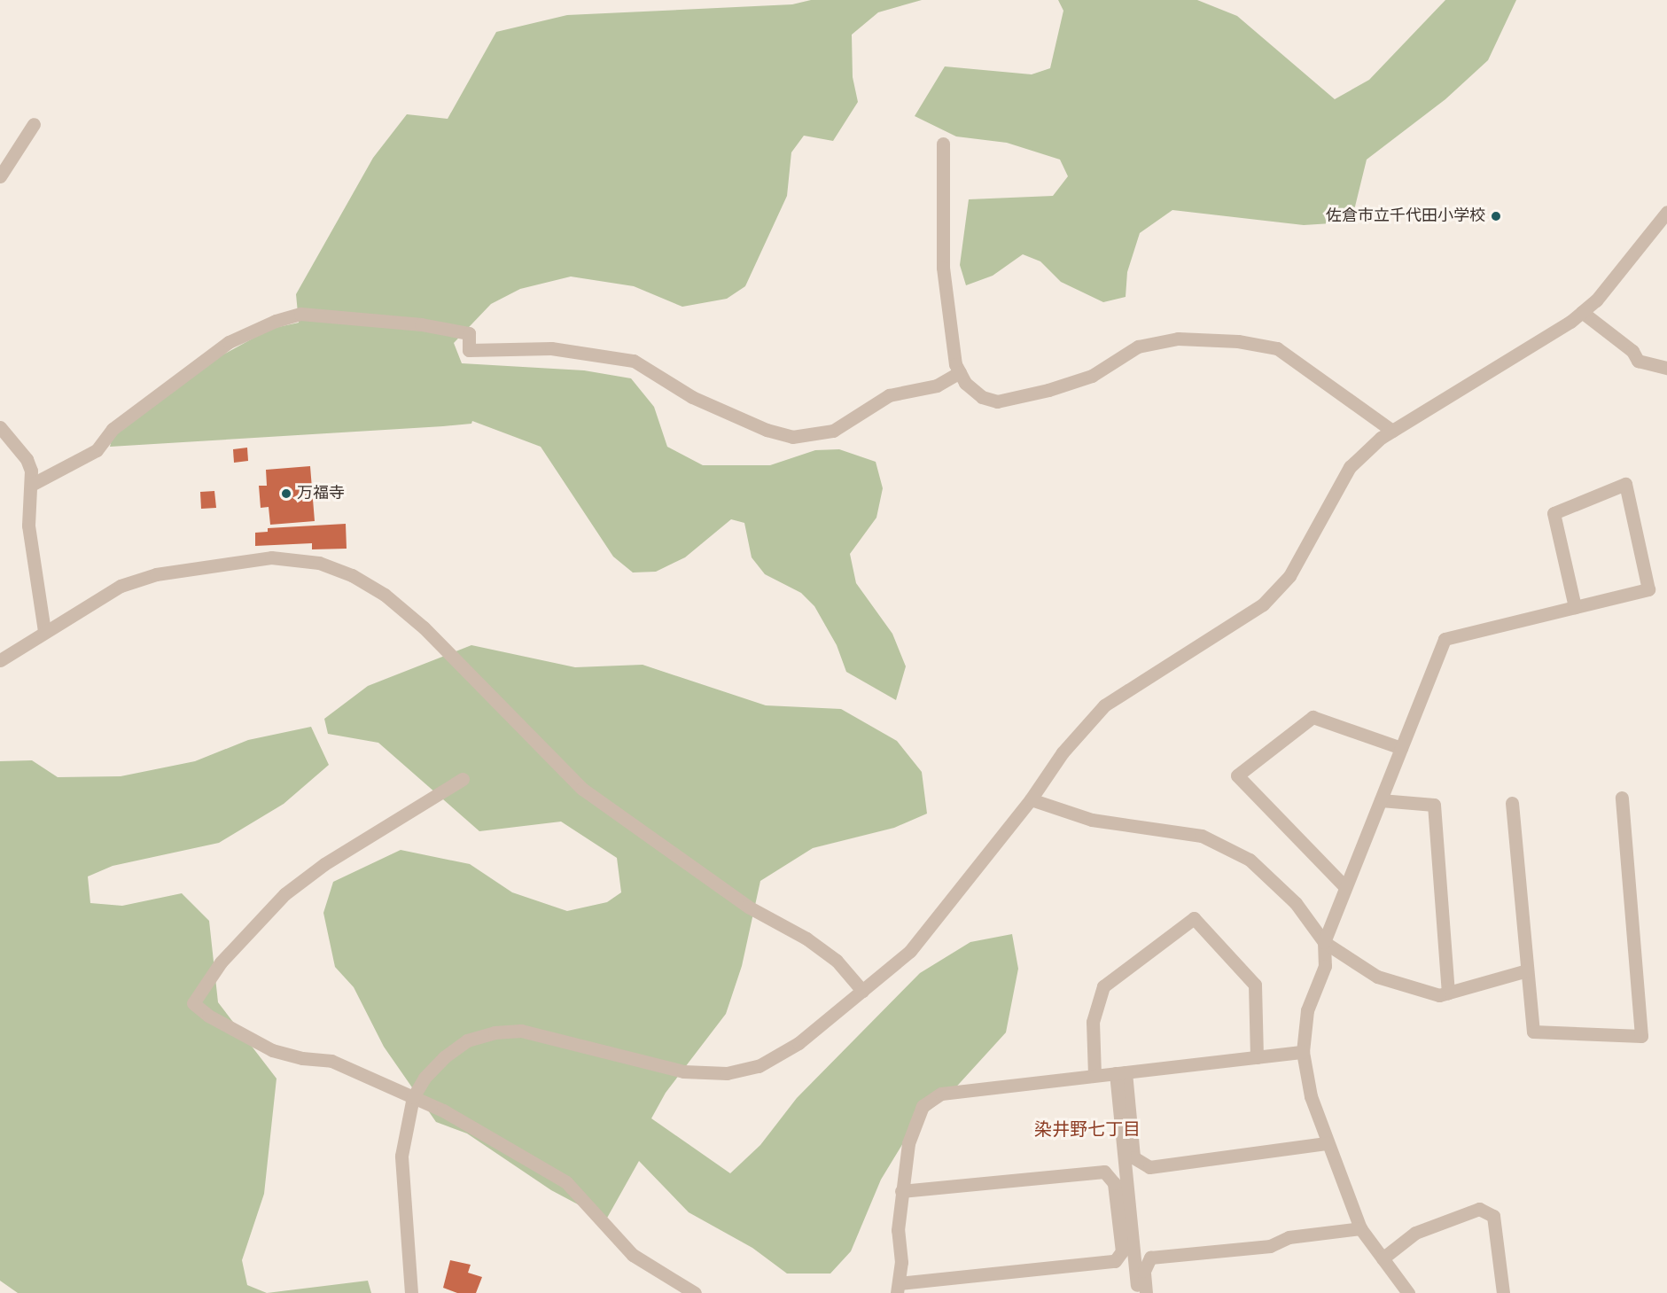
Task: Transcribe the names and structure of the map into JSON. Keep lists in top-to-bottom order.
{
  "districts": ["染井野七丁目"],
  "places": ["佐倉市立千代田小学校", "万福寺"]
}
